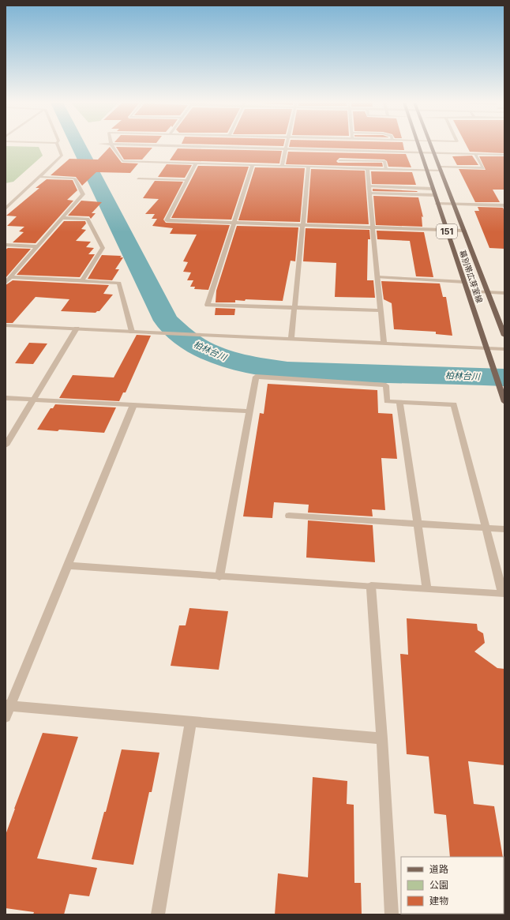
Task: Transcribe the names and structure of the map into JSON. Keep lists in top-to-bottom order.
{
  "streets": {
    "main road": ["151", "幕別帯広芽室線"]
  },
  "water": ["柏林台川"],
  "legend": ["道路", "公園", "建物"]
}
